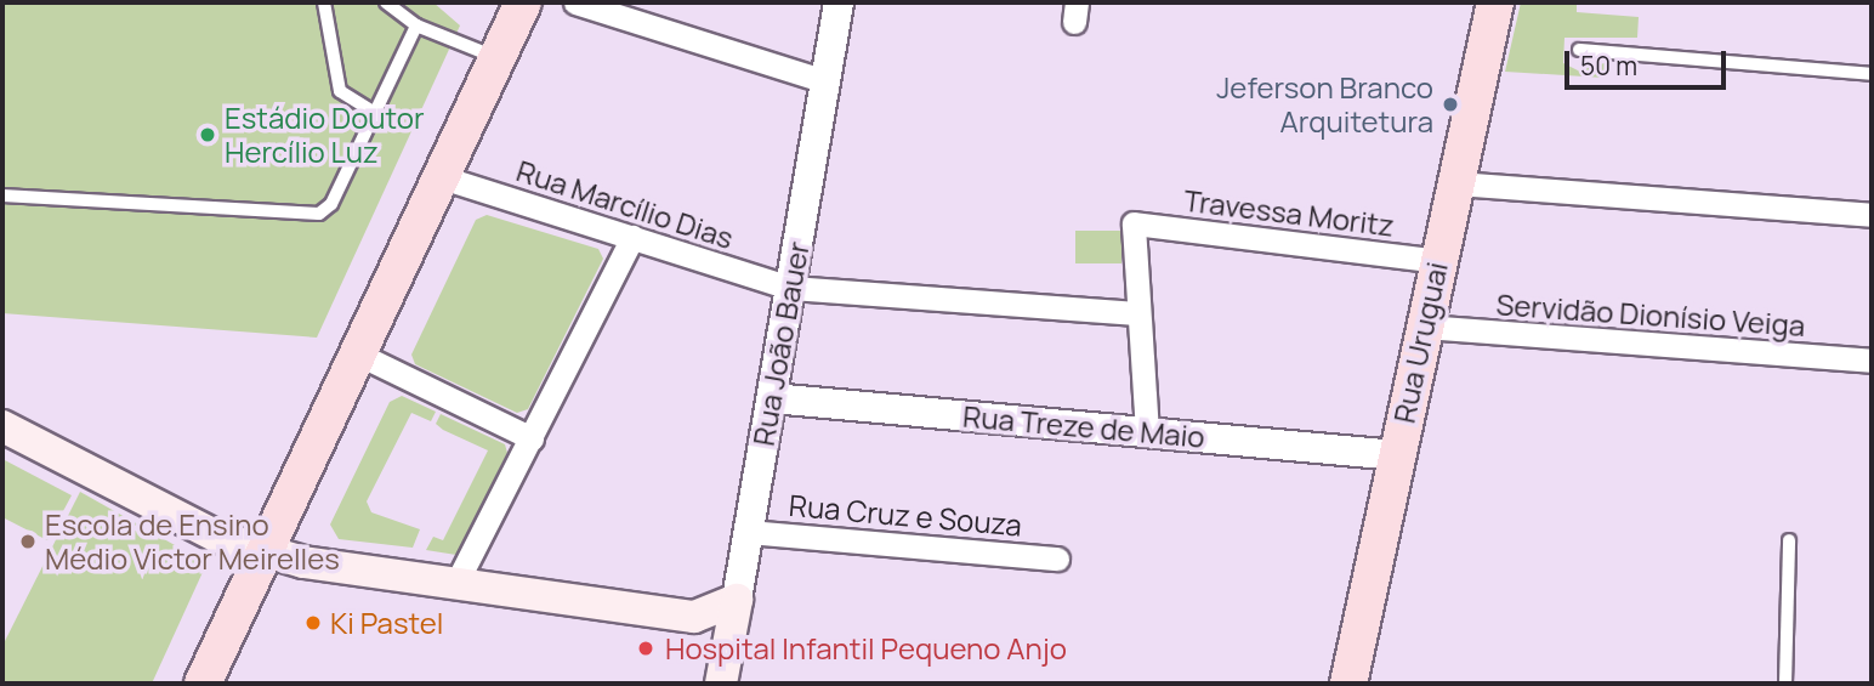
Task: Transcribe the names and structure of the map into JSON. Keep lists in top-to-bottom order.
{
  "streets": {
    "main road": ["Rua Uruguai", "Rua João Bauer"],
    "street": [
      "Rua Marcílio Dias",
      "Travessa Moritz",
      "Servidão Dionísio Veiga",
      "Rua Treze de Maio",
      "Rua Cruz e Souza"
    ]
  },
  "crossings": [
    ["Rua Marcílio Dias", "Travessa Moritz"],
    ["Rua Marcílio Dias", "Rua João Bauer"],
    ["Travessa Moritz", "Rua Uruguai"],
    ["Servidão Dionísio Veiga", "Rua Uruguai"],
    ["Rua Uruguai", "Rua Treze de Maio"],
    ["Rua João Bauer", "Rua Treze de Maio"],
    ["Rua João Bauer", "Rua Cruz e Souza"]
  ],
  "places": [
    "Jeferson Branco Arquitetura",
    "Estádio Doutor Hercílio Luz",
    "Escola de Ensino Médio Victor Meirelles",
    "Ki Pastel",
    "Hospital Infantil Pequeno Anjo"
  ],
  "scale_bar": "50 m"
}
